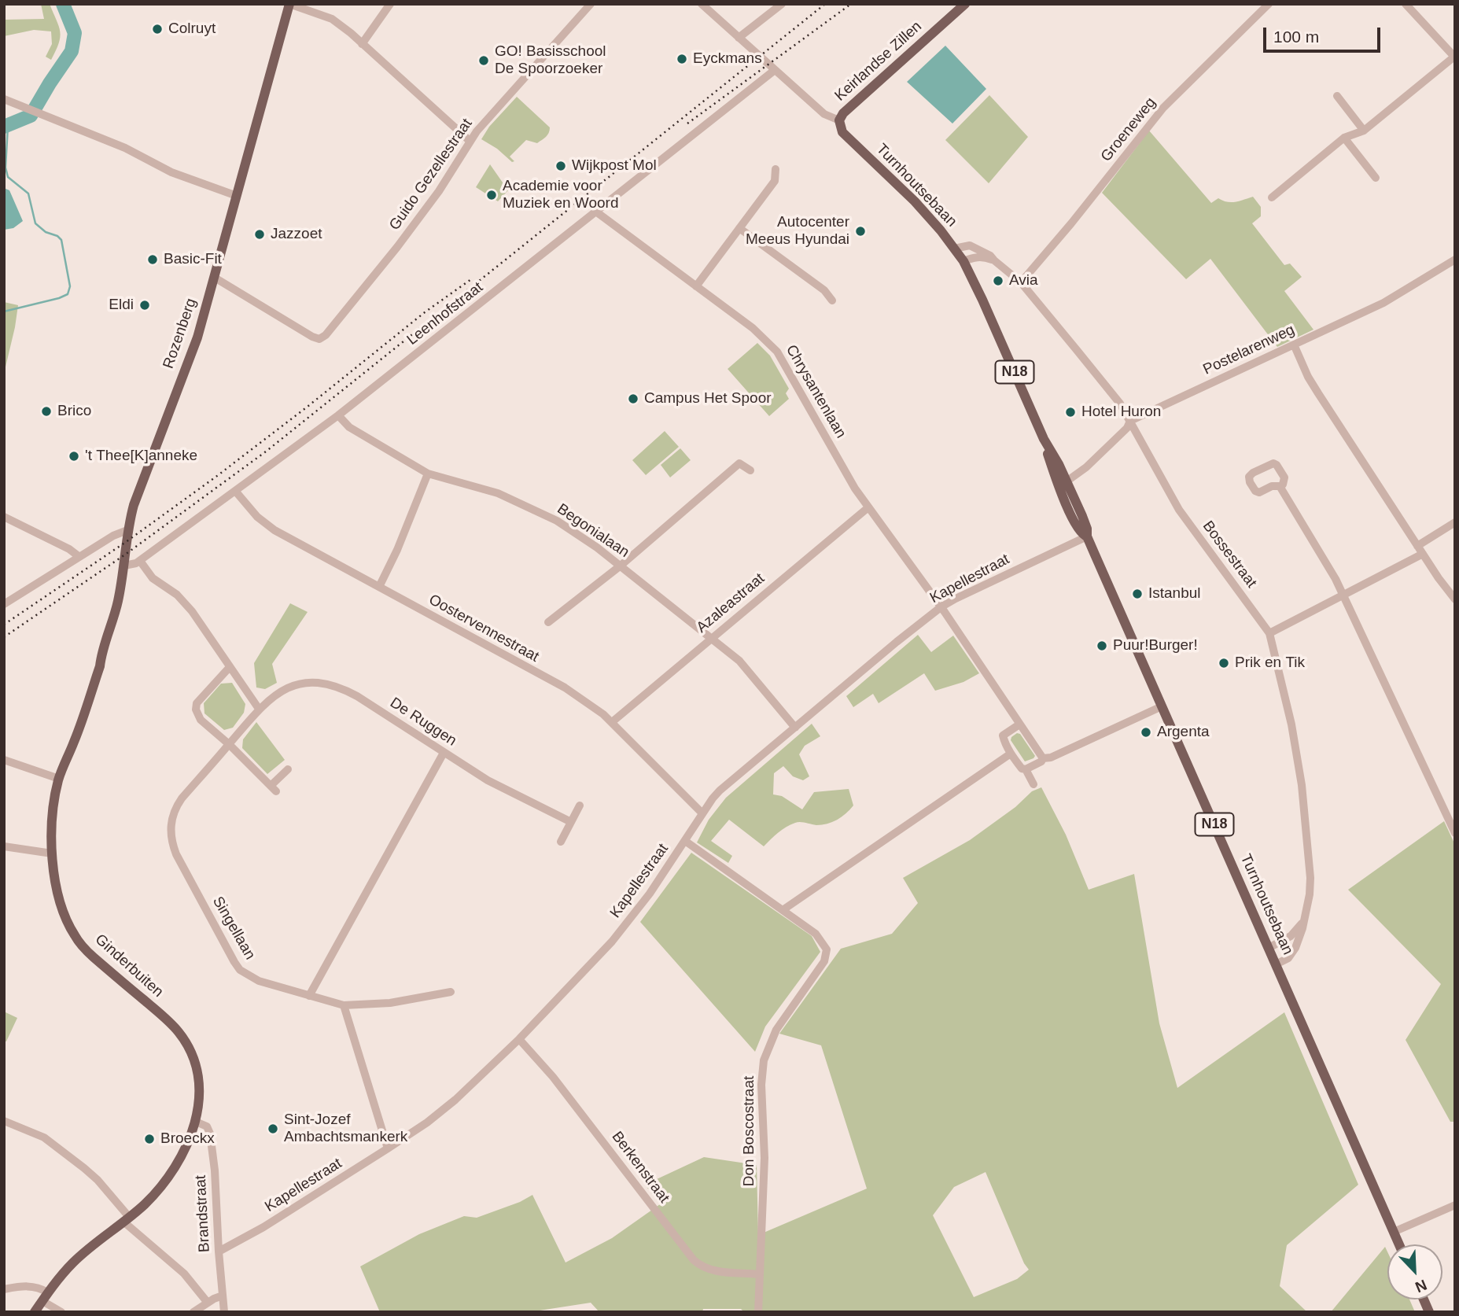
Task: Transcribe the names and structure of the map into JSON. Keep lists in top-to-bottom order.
{
  "streets": {
    "main road": [
      "Keirlandse Zillen",
      "Turnhoutsebaan",
      "Rozenberg",
      "N18",
      "Ginderbuiten"
    ],
    "street": [
      "Groeneweg",
      "Guido Gezellestraat",
      "Leenhofstraat",
      "Postelarenweg",
      "Chrysantenlaan",
      "Begonialaan",
      "Bossestraat",
      "Kapellestraat",
      "Azaleastraat",
      "Oostervennestraat",
      "De Ruggen",
      "Singellaan",
      "Don Boscostraat",
      "Berkenstraat",
      "Brandstraat"
    ]
  },
  "crossings": [
    ["Keirlandse Zillen", "Turnhoutsebaan"],
    ["Groeneweg", "Bossestraat"],
    ["Guido Gezellestraat", "Rozenberg"],
    ["Turnhoutsebaan", "Leenhofstraat"],
    ["Turnhoutsebaan", "Postelarenweg"],
    ["Turnhoutsebaan", "N18"],
    ["Turnhoutsebaan", "Bossestraat"],
    ["Turnhoutsebaan", "Kapellestraat"],
    ["Leenhofstraat", "N18"],
    ["Leenhofstraat", "Chrysantenlaan"],
    ["Leenhofstraat", "Begonialaan"],
    ["Leenhofstraat", "Oostervennestraat"],
    ["Leenhofstraat", "Ginderbuiten"],
    ["Rozenberg", "Ginderbuiten"],
    ["Postelarenweg", "Bossestraat"],
    ["Chrysantenlaan", "Kapellestraat"],
    ["Chrysantenlaan", "Azaleastraat"],
    ["Begonialaan", "Kapellestraat"],
    ["Begonialaan", "Azaleastraat"],
    ["Kapellestraat", "Oostervennestraat"],
    ["Kapellestraat", "Don Boscostraat"],
    ["Kapellestraat", "Berkenstraat"],
    ["Kapellestraat", "Brandstraat"],
    ["Azaleastraat", "Oostervennestraat"],
    ["De Ruggen", "Singellaan"],
    ["Ginderbuiten", "Brandstraat"],
    ["Don Boscostraat", "Berkenstraat"]
  ],
  "places": [
    "Colruyt",
    "Eyckmans",
    "GO! Basisschool De Spoorzoeker",
    "Wijkpost Mol",
    "Academie voor Muziek en Woord",
    "Autocenter Meeus Hyundai",
    "Jazzoet",
    "Basic-Fit",
    "Avia",
    "Eldi",
    "Campus Het Spoor",
    "Brico",
    "Hotel Huron",
    "'t Thee[K]anneke",
    "Istanbul",
    "Puur!Burger!",
    "Prik en Tik",
    "Argenta",
    "Sint-Jozef Ambachtsmankerk",
    "Broeckx"
  ],
  "scale_bar": "100 m",
  "north": "bottom right"
}
